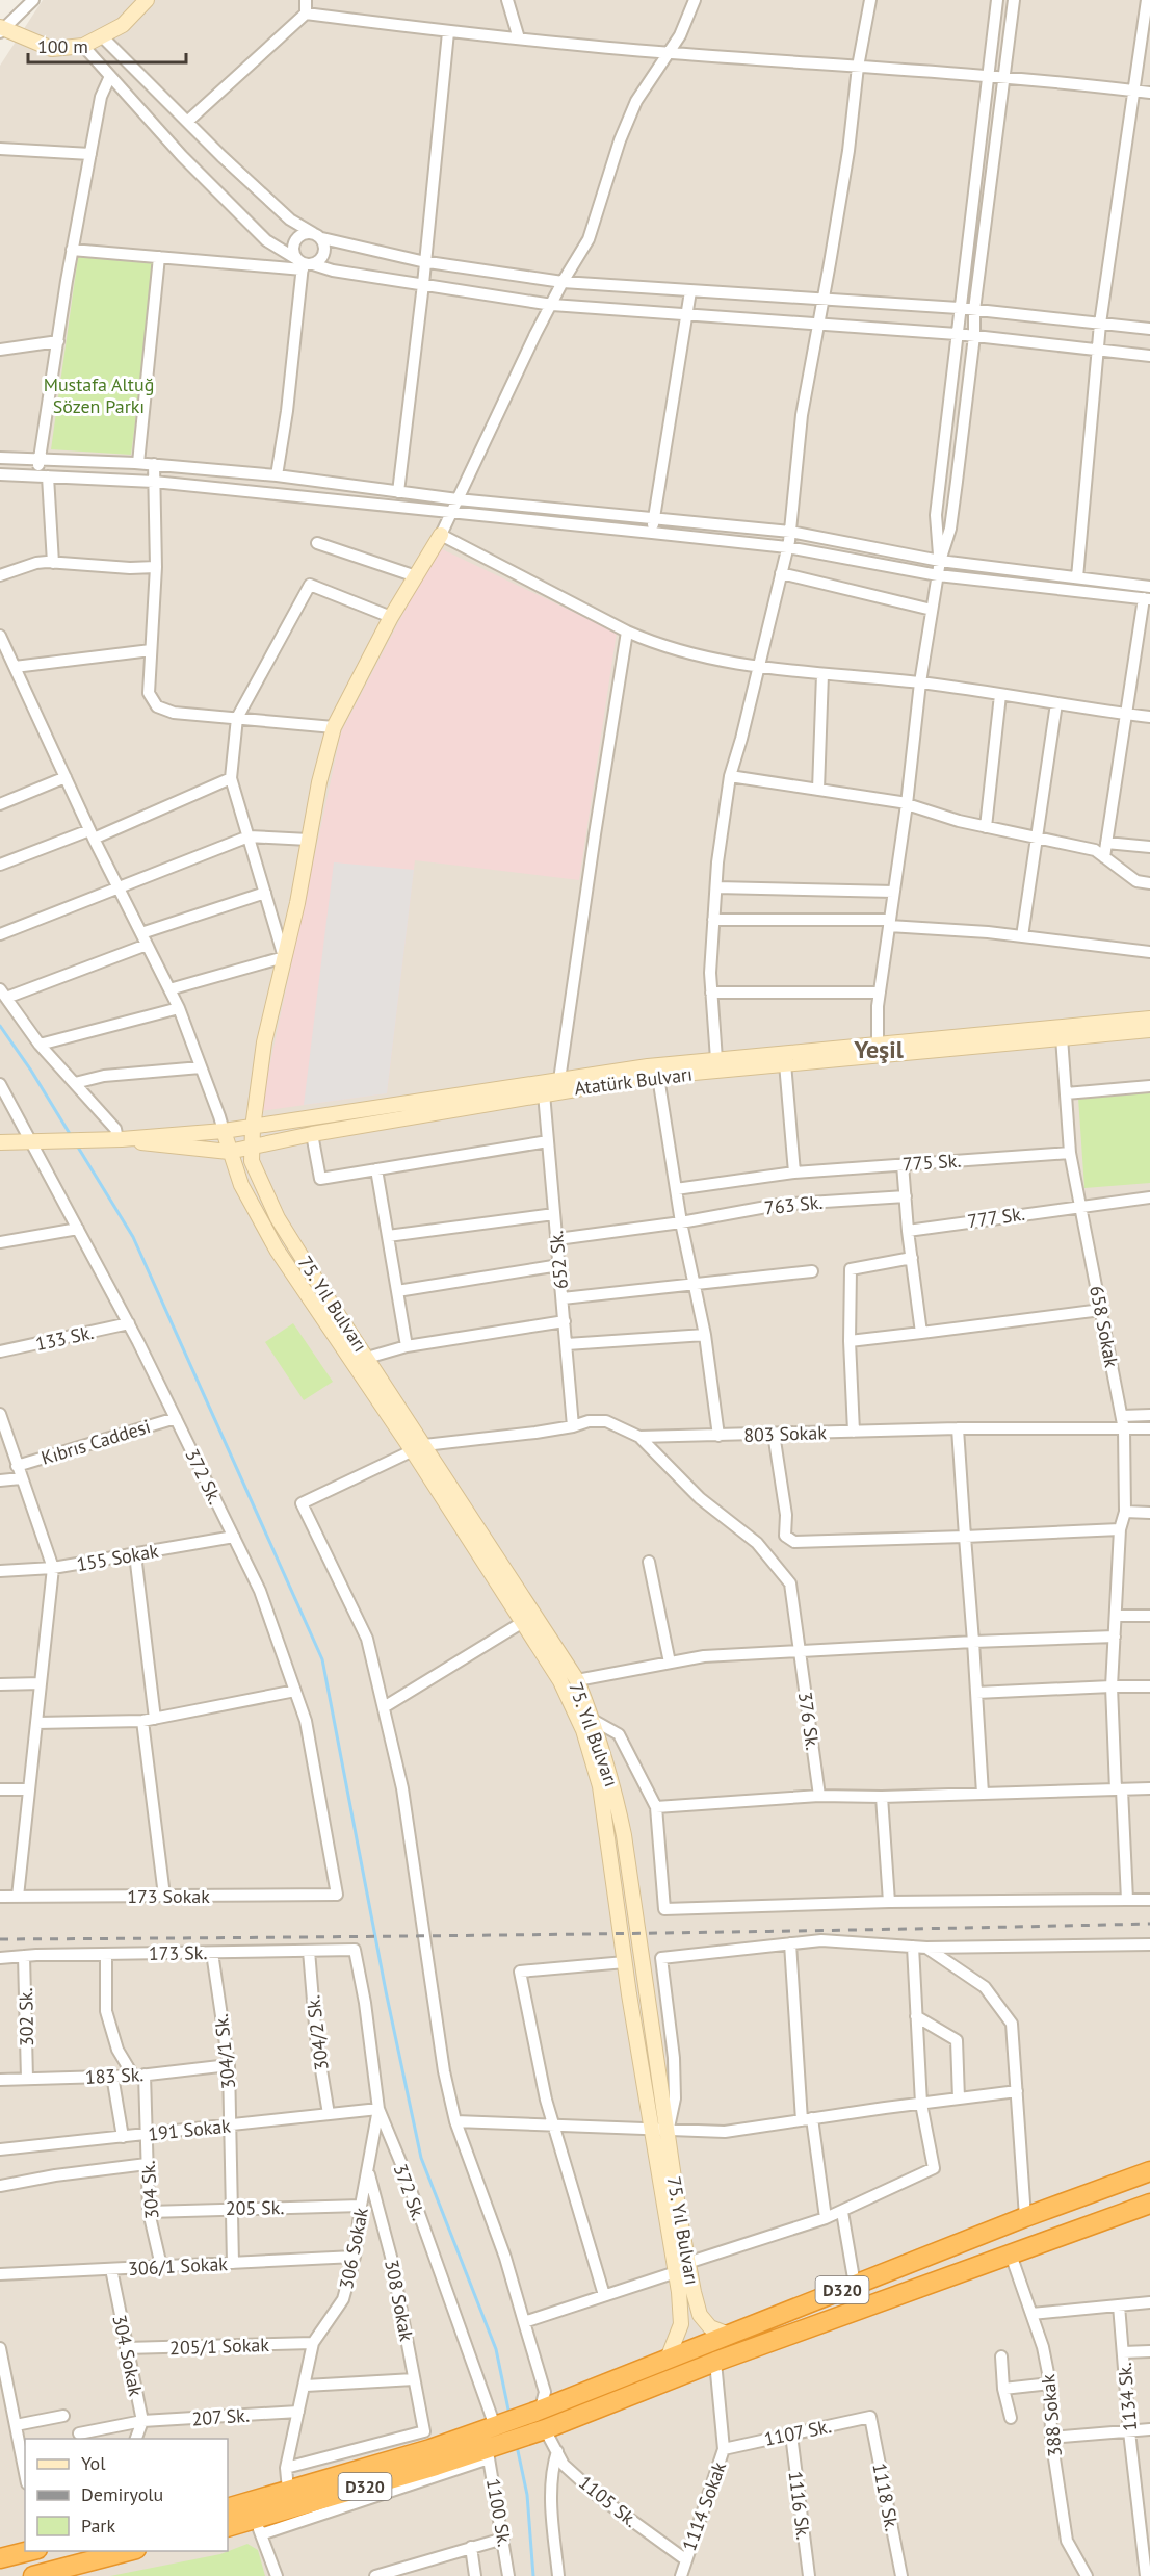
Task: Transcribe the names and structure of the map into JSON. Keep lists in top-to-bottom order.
{
  "streets": {
    "highway": ["D320"],
    "main road": ["Atatürk Bulvarı", "75. Yıl Bulvarı"],
    "street": [
      "775 Sk.",
      "763 Sk.",
      "777 Sk.",
      "652 Sk.",
      "658 Sokak",
      "133 Sk.",
      "803 Sokak",
      "Kıbrıs Caddesi",
      "372 Sk.",
      "155 Sokak",
      "376 Sk.",
      "173 Sokak",
      "173 Sk.",
      "302 Sk.",
      "304/2 Sk.",
      "304/1 Sk.",
      "183 Sk.",
      "191 Sokak",
      "304 Sk.",
      "205 Sk.",
      "306 Sokak",
      "306/1 Sokak",
      "308 Sokak",
      "205/1 Sokak",
      "304 Sokak",
      "1134 Sk.",
      "388 Sokak",
      "207 Sk.",
      "1107 Sk.",
      "1118 Sk.",
      "1105 Sk.",
      "1116 Sk.",
      "1114 Sokak",
      "1100 Sk."
    ]
  },
  "crossings": [
    ["Atatürk Bulvarı", "652 Sk."],
    ["Atatürk Bulvarı", "75. Yıl Bulvarı"],
    ["Atatürk Bulvarı", "658 Sokak"],
    ["775 Sk.", "658 Sokak"],
    ["763 Sk.", "652 Sk."],
    ["777 Sk.", "658 Sokak"],
    ["652 Sk.", "803 Sokak"],
    ["75. Yıl Bulvarı", "803 Sokak"],
    ["75. Yıl Bulvarı", "D320"],
    ["658 Sokak", "803 Sokak"],
    ["133 Sk.", "372 Sk."],
    ["803 Sokak", "376 Sk."],
    ["Kıbrıs Caddesi", "372 Sk."],
    ["372 Sk.", "155 Sokak"],
    ["372 Sk.", "173 Sokak"],
    ["372 Sk.", "173 Sk."],
    ["372 Sk.", "191 Sokak"],
    ["372 Sk.", "306 Sokak"],
    ["372 Sk.", "D320"],
    ["372 Sk.", "1100 Sk."],
    ["173 Sk.", "302 Sk."],
    ["173 Sk.", "304/2 Sk."],
    ["173 Sk.", "304/1 Sk."],
    ["173 Sk.", "304 Sk."],
    ["302 Sk.", "183 Sk."],
    ["304/2 Sk.", "191 Sokak"],
    ["304/1 Sk.", "183 Sk."],
    ["304/1 Sk.", "191 Sokak"],
    ["304/1 Sk.", "205 Sk."],
    ["304/1 Sk.", "306/1 Sokak"],
    ["183 Sk.", "304 Sk."],
    ["191 Sokak", "304 Sk."],
    ["191 Sokak", "306 Sokak"],
    ["304 Sk.", "205 Sk."],
    ["304 Sk.", "306/1 Sokak"],
    ["205 Sk.", "306 Sokak"],
    ["306 Sokak", "306/1 Sokak"],
    ["306 Sokak", "D320"],
    ["306 Sokak", "308 Sokak"],
    ["306 Sokak", "205/1 Sokak"],
    ["306 Sokak", "207 Sk."],
    ["306/1 Sokak", "304 Sokak"],
    ["D320", "308 Sokak"],
    ["D320", "388 Sokak"],
    ["D320", "1105 Sk."],
    ["D320", "1114 Sokak"],
    ["D320", "1100 Sk."],
    ["205/1 Sokak", "304 Sokak"],
    ["304 Sokak", "207 Sk."],
    ["1107 Sk.", "1118 Sk."],
    ["1107 Sk.", "1116 Sk."],
    ["1107 Sk.", "1114 Sokak"],
    ["1105 Sk.", "1114 Sokak"]
  ],
  "districts": ["Yeşil"],
  "parks": ["Mustafa Altuğ Sözen Parkı"],
  "legend": ["Yol", "Demiryolu", "Park"],
  "scale_bar": "100 m"
}
